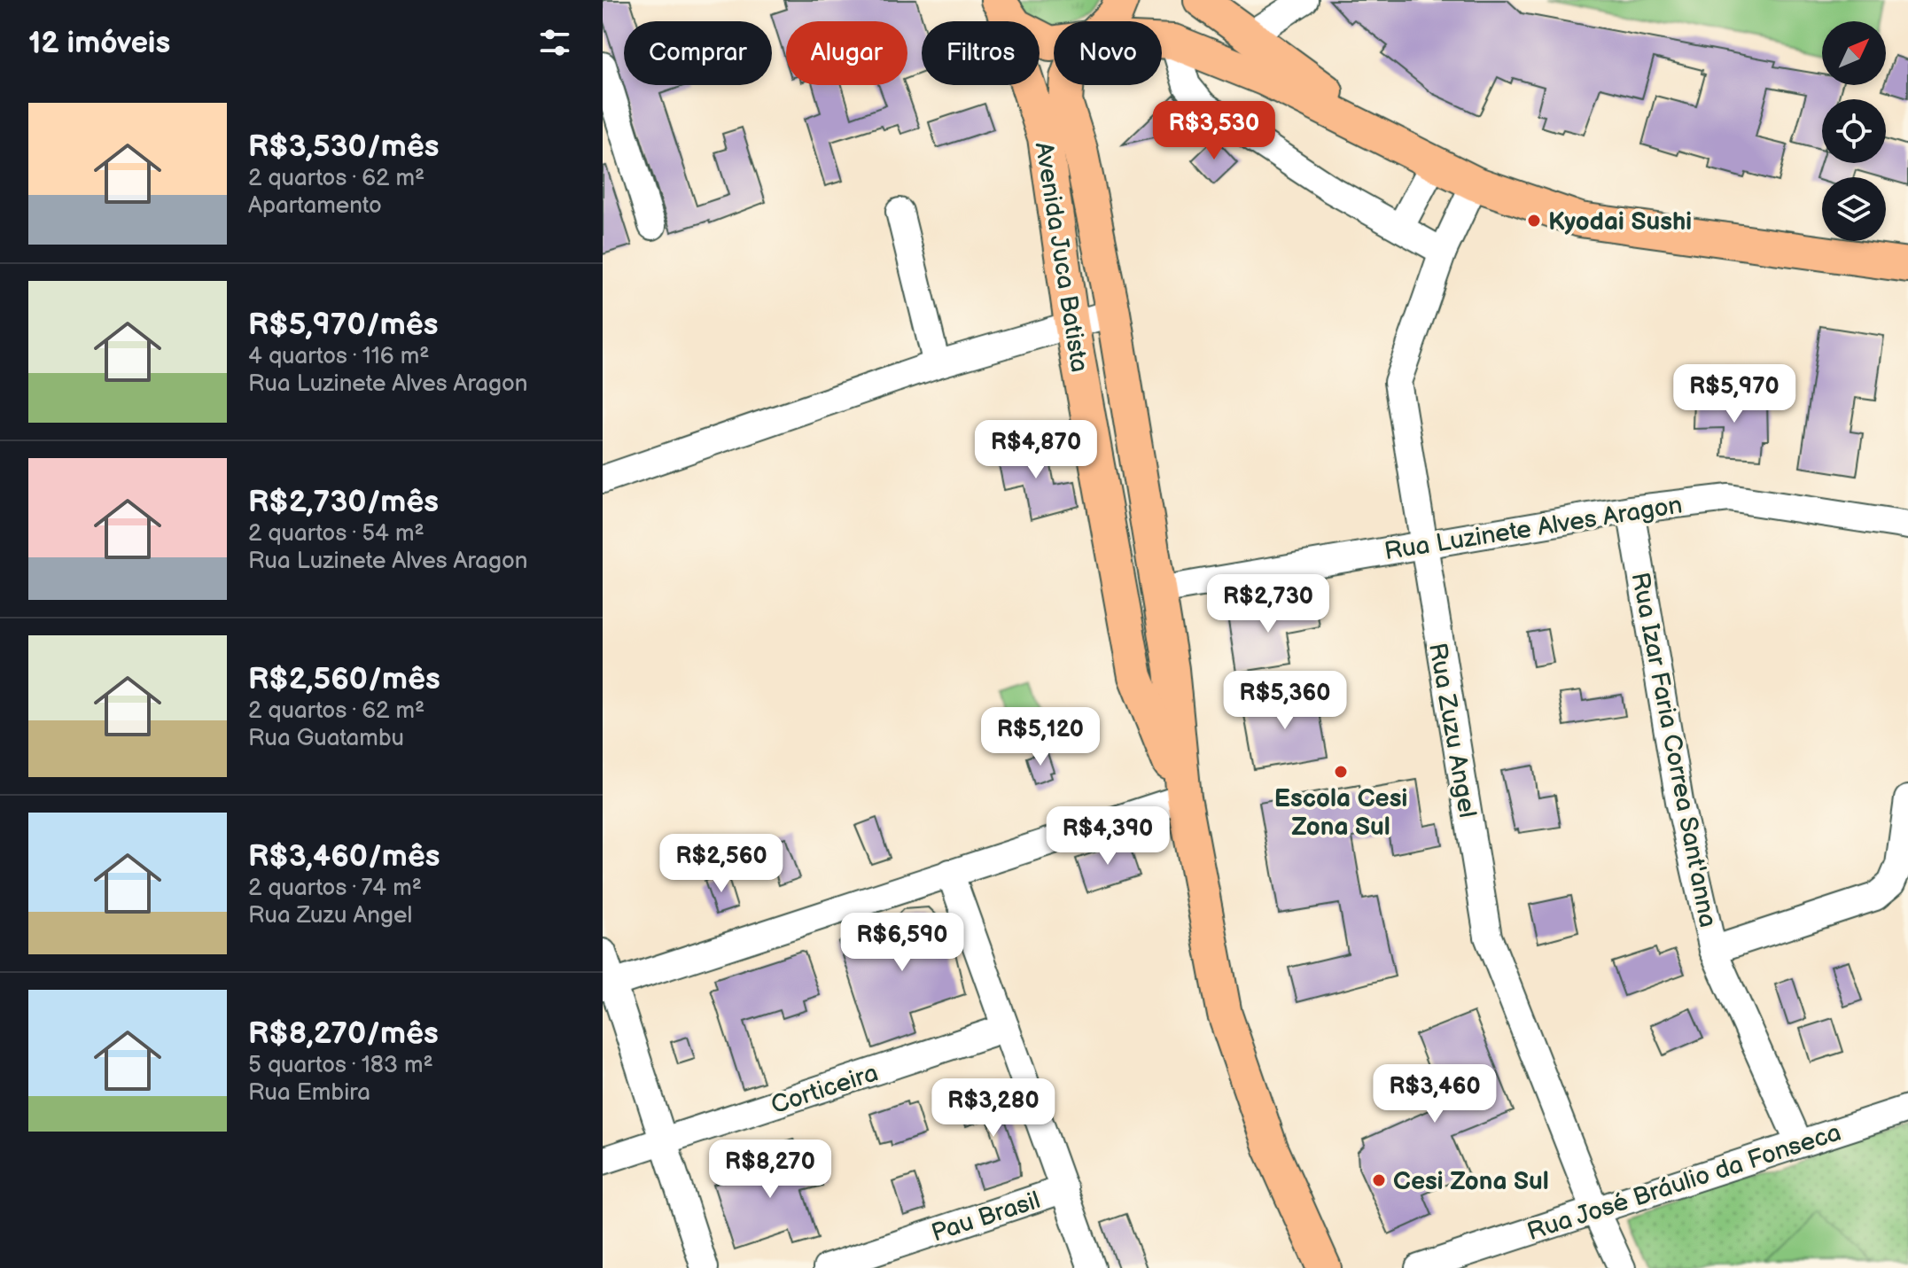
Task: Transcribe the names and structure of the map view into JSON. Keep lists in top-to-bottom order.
{
  "streets": {
    "main road": ["Avenida Juca Batista"],
    "street": [
      "Rua Luzinete Alves Aragon",
      "Rua Zuzu Angel",
      "Rua Izar Faria Correa Sant'anna",
      "Corticeira",
      "Rua José Bráulio da Fonseca",
      "Pau Brasil"
    ]
  },
  "crossings": [
    ["Avenida Juca Batista", "Rua Luzinete Alves Aragon"],
    ["Rua Luzinete Alves Aragon", "Rua Zuzu Angel"],
    ["Rua Luzinete Alves Aragon", "Rua Izar Faria Correa Sant'anna"],
    ["Rua Zuzu Angel", "Rua José Bráulio da Fonseca"],
    ["Rua Izar Faria Correa Sant'anna", "Rua José Bráulio da Fonseca"]
  ],
  "places": ["Kyodai Sushi", "Escola Cesi Zona Sul", "Cesi Zona Sul"],
  "north": "top right",
  "page": {
    "heading": "12 imóveis",
    "chip": [
      "Comprar",
      "Alugar",
      "Filtros",
      "Novo"
    ],
    "list": [
      {
        "name": "R$3,530/mês",
        "note": "2 quartos · 62 m² · Apartamento"
      },
      {
        "name": "R$5,970/mês",
        "note": "4 quartos · 116 m² · Rua Luzinete Alves Aragon"
      },
      {
        "name": "R$2,730/mês",
        "note": "2 quartos · 54 m² · Rua Luzinete Alves Aragon"
      },
      {
        "name": "R$2,560/mês",
        "note": "2 quartos · 62 m² · Rua Guatambu"
      },
      {
        "name": "R$3,460/mês",
        "note": "2 quartos · 74 m² · Rua Zuzu Angel"
      },
      {
        "name": "R$8,270/mês",
        "note": "5 quartos · 183 m² · Rua Embira"
      }
    ],
    "price": [
      "R$3,530",
      "R$5,970",
      "R$4,870",
      "R$2,730",
      "R$5,360",
      "R$5,120",
      "R$4,390",
      "R$2,560",
      "R$6,590",
      "R$3,460",
      "R$3,280",
      "R$8,270"
    ]
  }
}
